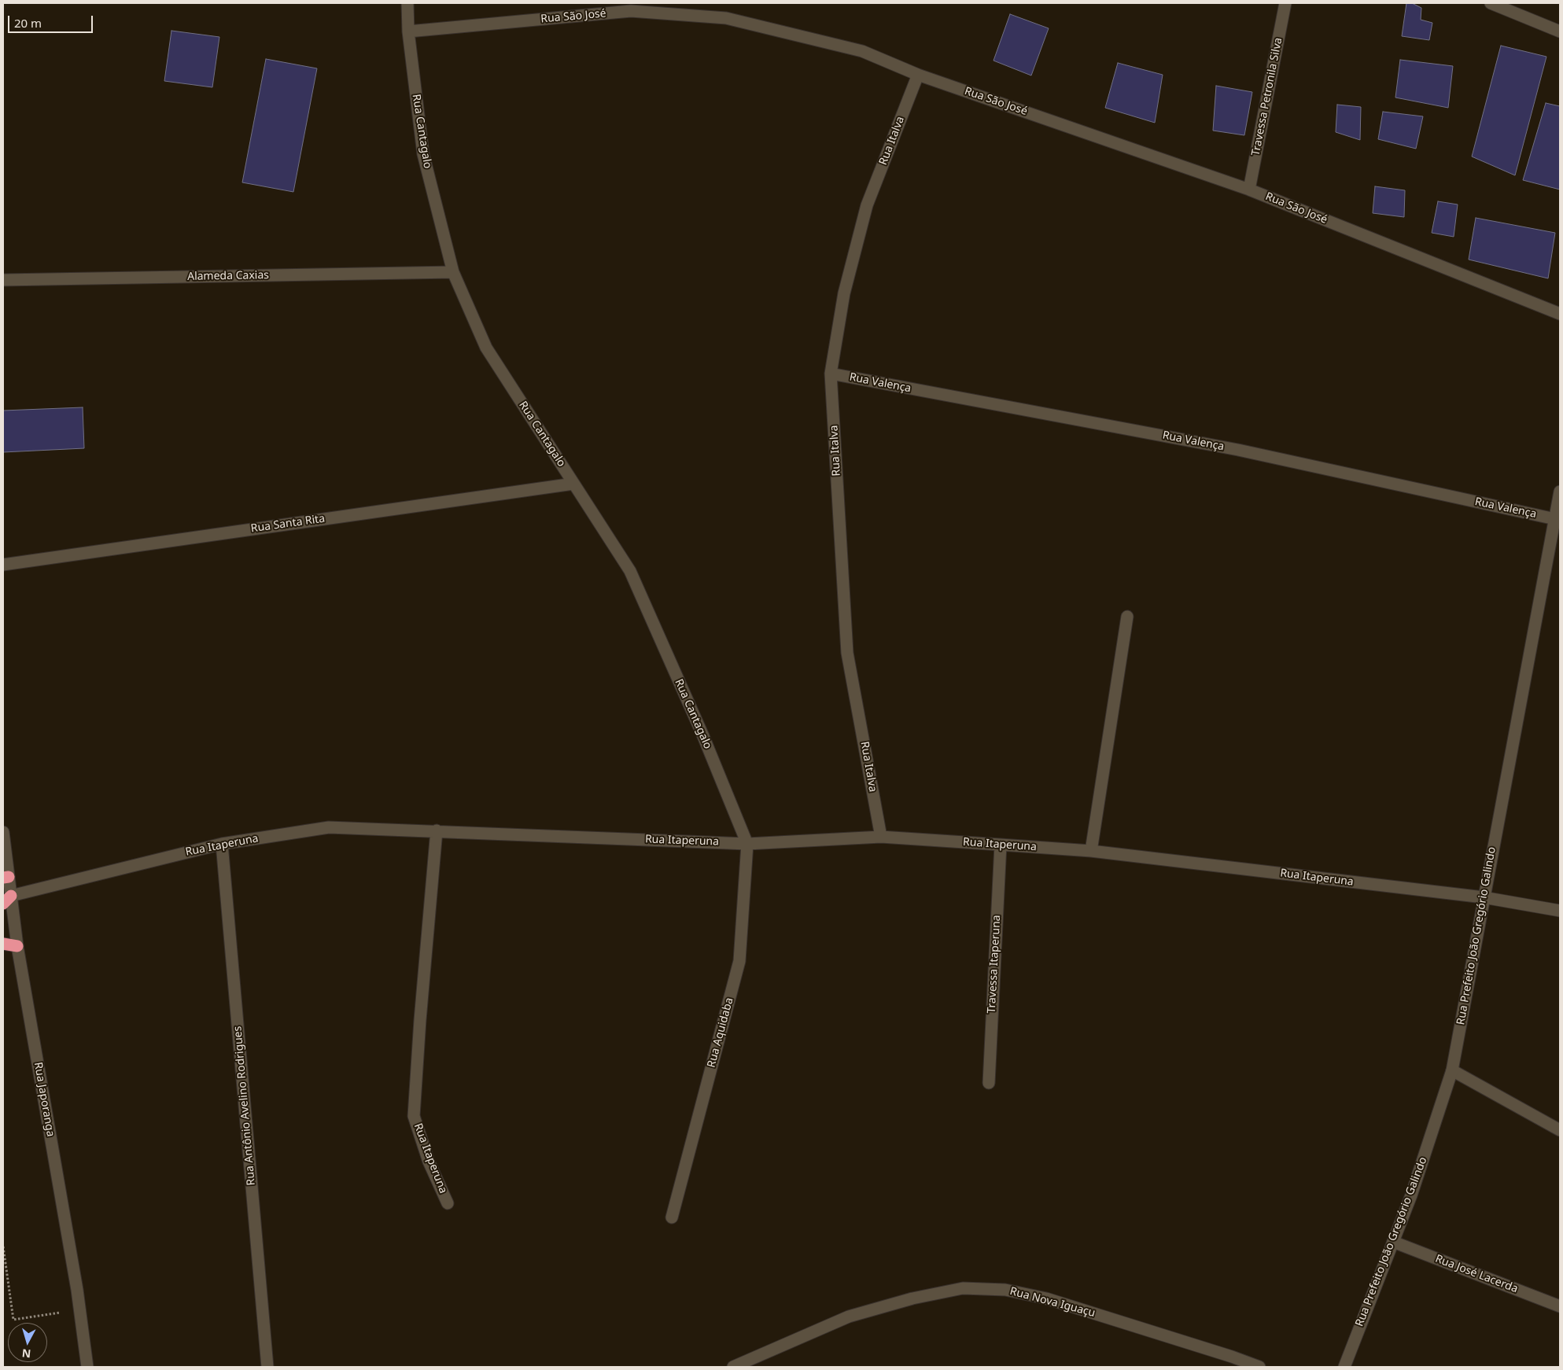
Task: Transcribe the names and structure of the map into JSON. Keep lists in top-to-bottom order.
{
  "streets": {
    "street": [
      "Rua São José",
      "Travessa Petronila Silva",
      "Rua Cantagalo",
      "Rua Italva",
      "Alameda Caxias",
      "Rua Valença",
      "Rua Santa Rita",
      "Rua Itaperuna",
      "Rua Prefeito João Gregório Galindo",
      "Travessa Itaperuna",
      "Rua Aquidaba",
      "Rua Japoranga",
      "Rua Antônio Avelino Rodrigues",
      "Rua José Lacerda",
      "Rua Nova Iguaçu"
    ]
  },
  "crossings": [
    ["Rua São José", "Travessa Petronila Silva"],
    ["Rua São José", "Rua Cantagalo"],
    ["Rua São José", "Rua Italva"],
    ["Rua Cantagalo", "Alameda Caxias"],
    ["Rua Cantagalo", "Rua Santa Rita"],
    ["Rua Cantagalo", "Rua Itaperuna"],
    ["Rua Cantagalo", "Rua Aquidaba"],
    ["Rua Italva", "Rua Valença"],
    ["Rua Italva", "Rua Itaperuna"],
    ["Rua Valença", "Rua Prefeito João Gregório Galindo"],
    ["Rua Itaperuna", "Rua Prefeito João Gregório Galindo"],
    ["Rua Itaperuna", "Travessa Itaperuna"],
    ["Rua Itaperuna", "Rua Aquidaba"],
    ["Rua Itaperuna", "Rua Japoranga"],
    ["Rua Itaperuna", "Rua Antônio Avelino Rodrigues"],
    ["Rua Prefeito João Gregório Galindo", "Rua José Lacerda"]
  ],
  "scale_bar": "20 m",
  "north": "bottom"
}
